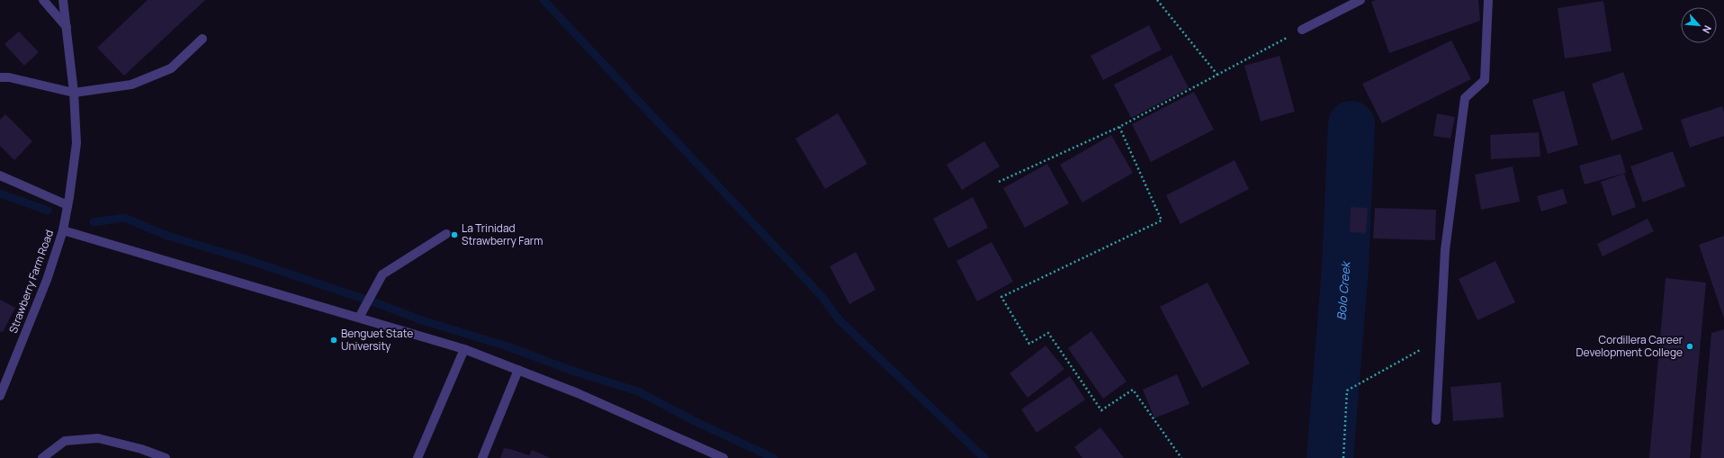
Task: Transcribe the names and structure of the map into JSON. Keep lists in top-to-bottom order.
{
  "streets": {
    "street": ["Strawberry Farm Road"]
  },
  "water": ["Bolo Creek"],
  "places": ["La Trinidad Strawberry Farm", "Benguet State University", "Cordillera Career Development College"],
  "north": "bottom right"
}
